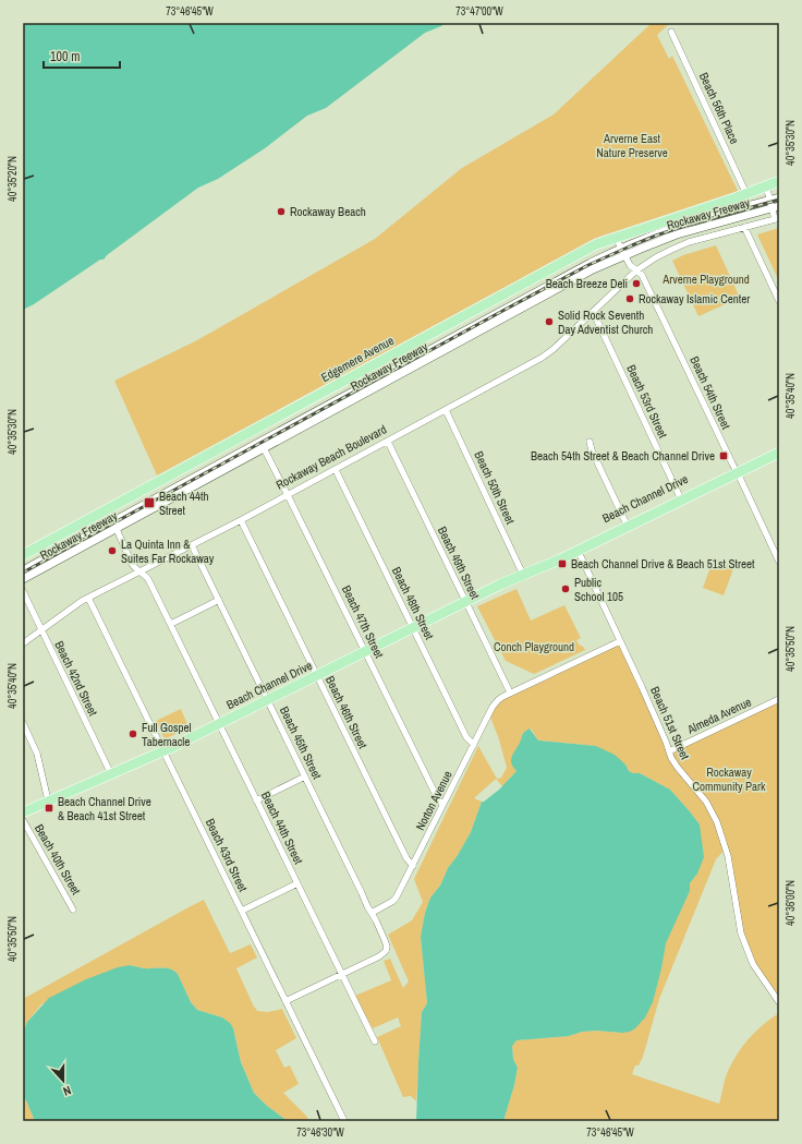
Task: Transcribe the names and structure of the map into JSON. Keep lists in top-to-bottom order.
{
  "streets": {
    "main road": ["Edgemere Avenue", "Beach Channel Drive"],
    "street": [
      "Beach 56th Place",
      "Rockaway Freeway",
      "Beach 54th Street",
      "Beach 53rd Street",
      "Rockaway Beach Boulevard",
      "Beach 50th Street",
      "Beach 49th Street",
      "Beach 48th Street",
      "Beach 47th Street",
      "Beach 42nd Street",
      "Beach 46th Street",
      "Almeda Avenue",
      "Beach 51st Street",
      "Beach 45th Street",
      "Norton Avenue",
      "Beach 44th Street",
      "Beach 43rd Street",
      "Beach 40th Street"
    ]
  },
  "crossings": [
    ["Beach 56th Place", "Edgemere Avenue"],
    ["Rockaway Freeway", "Beach 54th Street"],
    ["Rockaway Freeway", "Beach 47th Street"],
    ["Rockaway Freeway", "Beach 44th Street"],
    ["Edgemere Avenue", "Beach 54th Street"],
    ["Edgemere Avenue", "Beach 47th Street"],
    ["Edgemere Avenue", "Beach 44th Street"],
    ["Beach 54th Street", "Rockaway Beach Boulevard"],
    ["Beach 54th Street", "Beach Channel Drive"],
    ["Beach 53rd Street", "Rockaway Beach Boulevard"],
    ["Beach 53rd Street", "Beach Channel Drive"],
    ["Rockaway Beach Boulevard", "Beach 50th Street"],
    ["Rockaway Beach Boulevard", "Beach 49th Street"],
    ["Rockaway Beach Boulevard", "Beach 48th Street"],
    ["Rockaway Beach Boulevard", "Beach 47th Street"],
    ["Rockaway Beach Boulevard", "Beach 42nd Street"],
    ["Rockaway Beach Boulevard", "Beach 46th Street"],
    ["Rockaway Beach Boulevard", "Beach 45th Street"],
    ["Rockaway Beach Boulevard", "Beach 44th Street"],
    ["Rockaway Beach Boulevard", "Beach 43rd Street"],
    ["Beach 50th Street", "Beach Channel Drive"],
    ["Beach Channel Drive", "Beach 49th Street"],
    ["Beach Channel Drive", "Beach 48th Street"],
    ["Beach Channel Drive", "Beach 47th Street"],
    ["Beach Channel Drive", "Beach 42nd Street"],
    ["Beach Channel Drive", "Beach 46th Street"],
    ["Beach Channel Drive", "Beach 51st Street"],
    ["Beach Channel Drive", "Beach 45th Street"],
    ["Beach Channel Drive", "Beach 44th Street"],
    ["Beach Channel Drive", "Beach 43rd Street"],
    ["Beach 49th Street", "Norton Avenue"],
    ["Beach 48th Street", "Norton Avenue"],
    ["Beach 47th Street", "Norton Avenue"],
    ["Beach 46th Street", "Norton Avenue"],
    ["Almeda Avenue", "Beach 51st Street"],
    ["Beach 51st Street", "Norton Avenue"],
    ["Beach 45th Street", "Norton Avenue"],
    ["Beach 45th Street", "Beach 44th Street"]
  ],
  "parks": [
    "Arverne East Nature Preserve",
    "Arverne Playground",
    "Conch Playground",
    "Rockaway Community Park"
  ],
  "places": {
    "other": [
      "Rockaway Beach",
      "Beach Breeze Deli",
      "Rockaway Islamic Center",
      "Solid Rock Seventh Day Adventist Church",
      "La Quinta Inn & Suites Far Rockaway",
      "Public School 105",
      "Full Gospel Tabernacle"
    ],
    "transit": [
      "Beach 54th Street & Beach Channel Drive",
      "Beach 44th Street",
      "Beach Channel Drive & Beach 51st Street",
      "Beach Channel Drive & Beach 41st Street"
    ]
  },
  "scale_bar": "100 m",
  "north": "bottom",
  "coordinates": [
    "73°46'45\"W",
    "73°47'00\"W",
    "40°35'30\"N",
    "40°35'20\"N",
    "40°35'40\"N",
    "40°35'50\"N",
    "40°36'00\"N",
    "73°46'30\"W"
  ]
}
